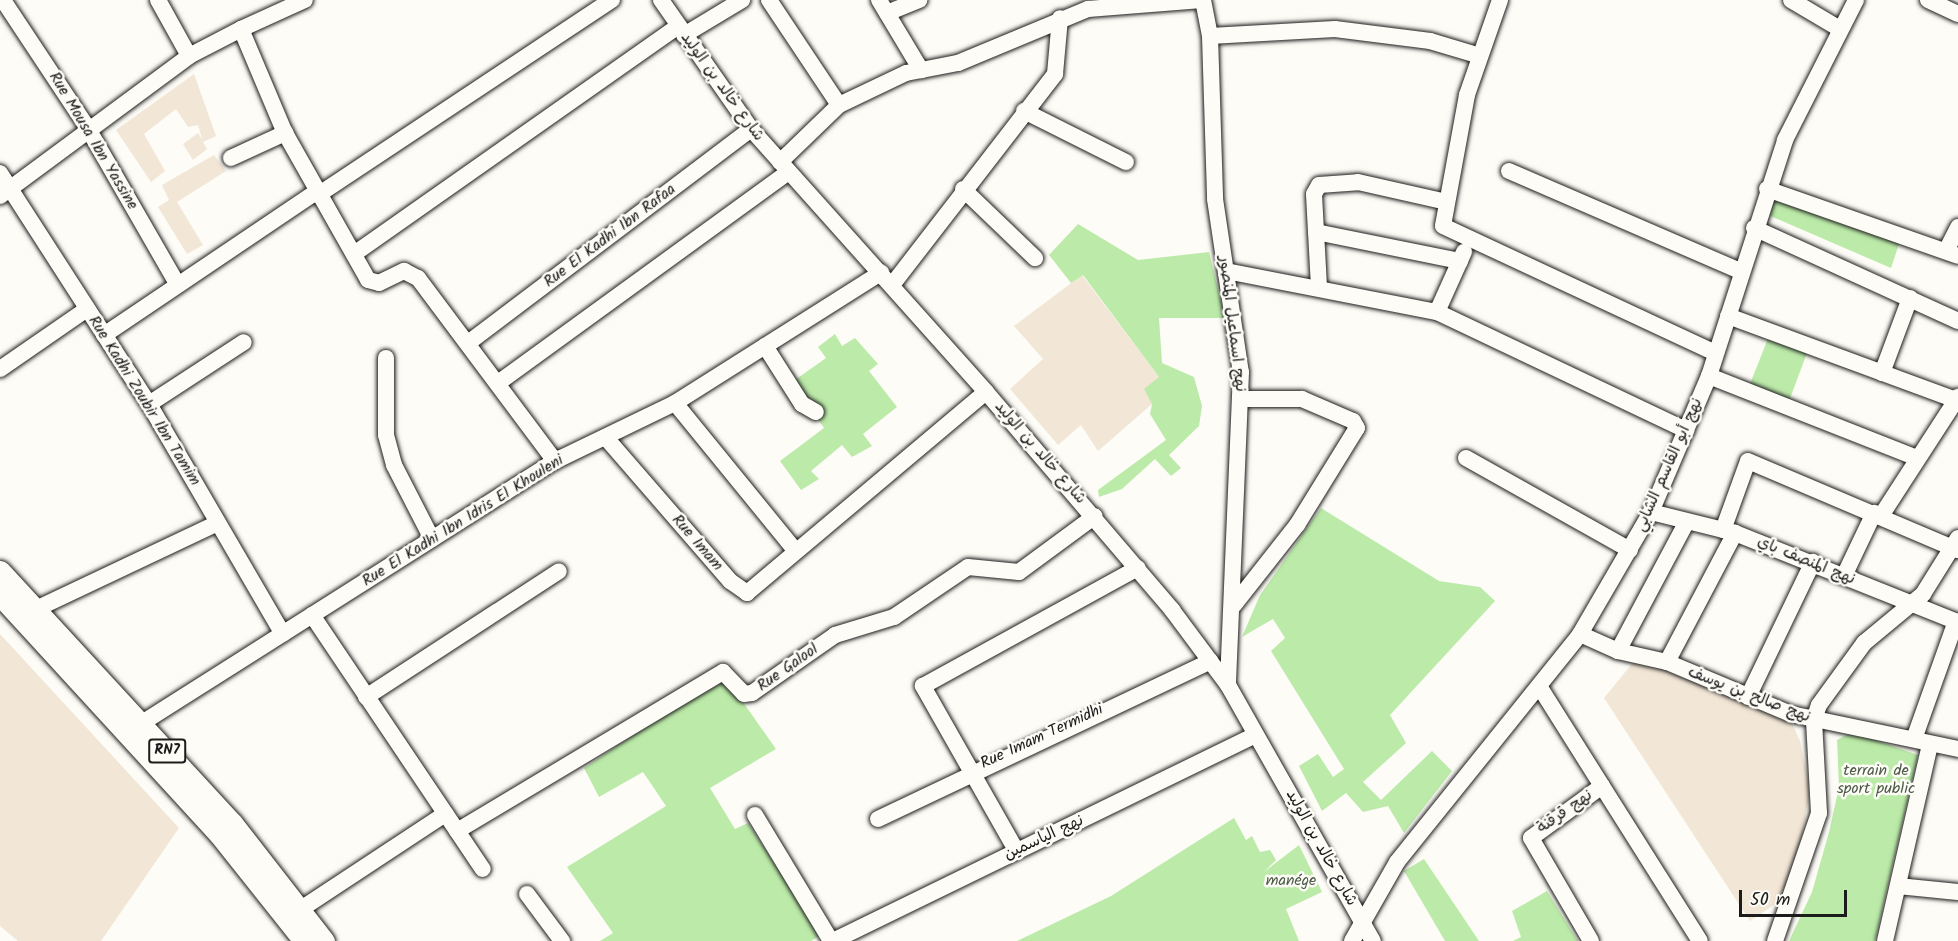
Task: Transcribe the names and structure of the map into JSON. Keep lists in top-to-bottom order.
{
  "streets": {
    "main road": ["RN7"],
    "street": [
      "شارع خالد بن الوليد",
      "Rue Mousa Ibn Yassine",
      "Rue El Kadhi Ibn Rafaa",
      "نهج اسماعيل المنصور",
      "Rue Kadhi Zoubir Ibn Tamim",
      "نهج أبو القاسم الشابي",
      "Rue El Kadhi Ibn Idris El Khouleni",
      "Rue Imam",
      "نهج المنصف باي",
      "Rue Galool",
      "نهج صالح بن يوسف",
      "Rue Imam Termidhi",
      "نهج قرقنة",
      "نهج الياسمين"
    ]
  },
  "crossings": [
    ["شارع خالد بن الوليد", "Rue El Kadhi Ibn Rafaa"],
    ["شارع خالد بن الوليد", "نهج اسماعيل المنصور"],
    ["شارع خالد بن الوليد", "نهج أبو القاسم الشابي"],
    ["شارع خالد بن الوليد", "Rue El Kadhi Ibn Idris El Khouleni"],
    ["شارع خالد بن الوليد", "Rue Imam"],
    ["شارع خالد بن الوليد", "Rue Galool"],
    ["شارع خالد بن الوليد", "Rue Imam Termidhi"],
    ["شارع خالد بن الوليد", "نهج الياسمين"],
    ["Rue Kadhi Zoubir Ibn Tamim", "Rue El Kadhi Ibn Idris El Khouleni"],
    ["نهج أبو القاسم الشابي", "نهج المنصف باي"],
    ["نهج أبو القاسم الشابي", "نهج صالح بن يوسف"],
    ["نهج أبو القاسم الشابي", "نهج قرقنة"],
    ["Rue El Kadhi Ibn Idris El Khouleni", "Rue Imam"],
    ["Rue El Kadhi Ibn Idris El Khouleni", "RN7"]
  ],
  "parks": ["terrain de sport public", "manége"],
  "scale_bar": "50 m"
}
